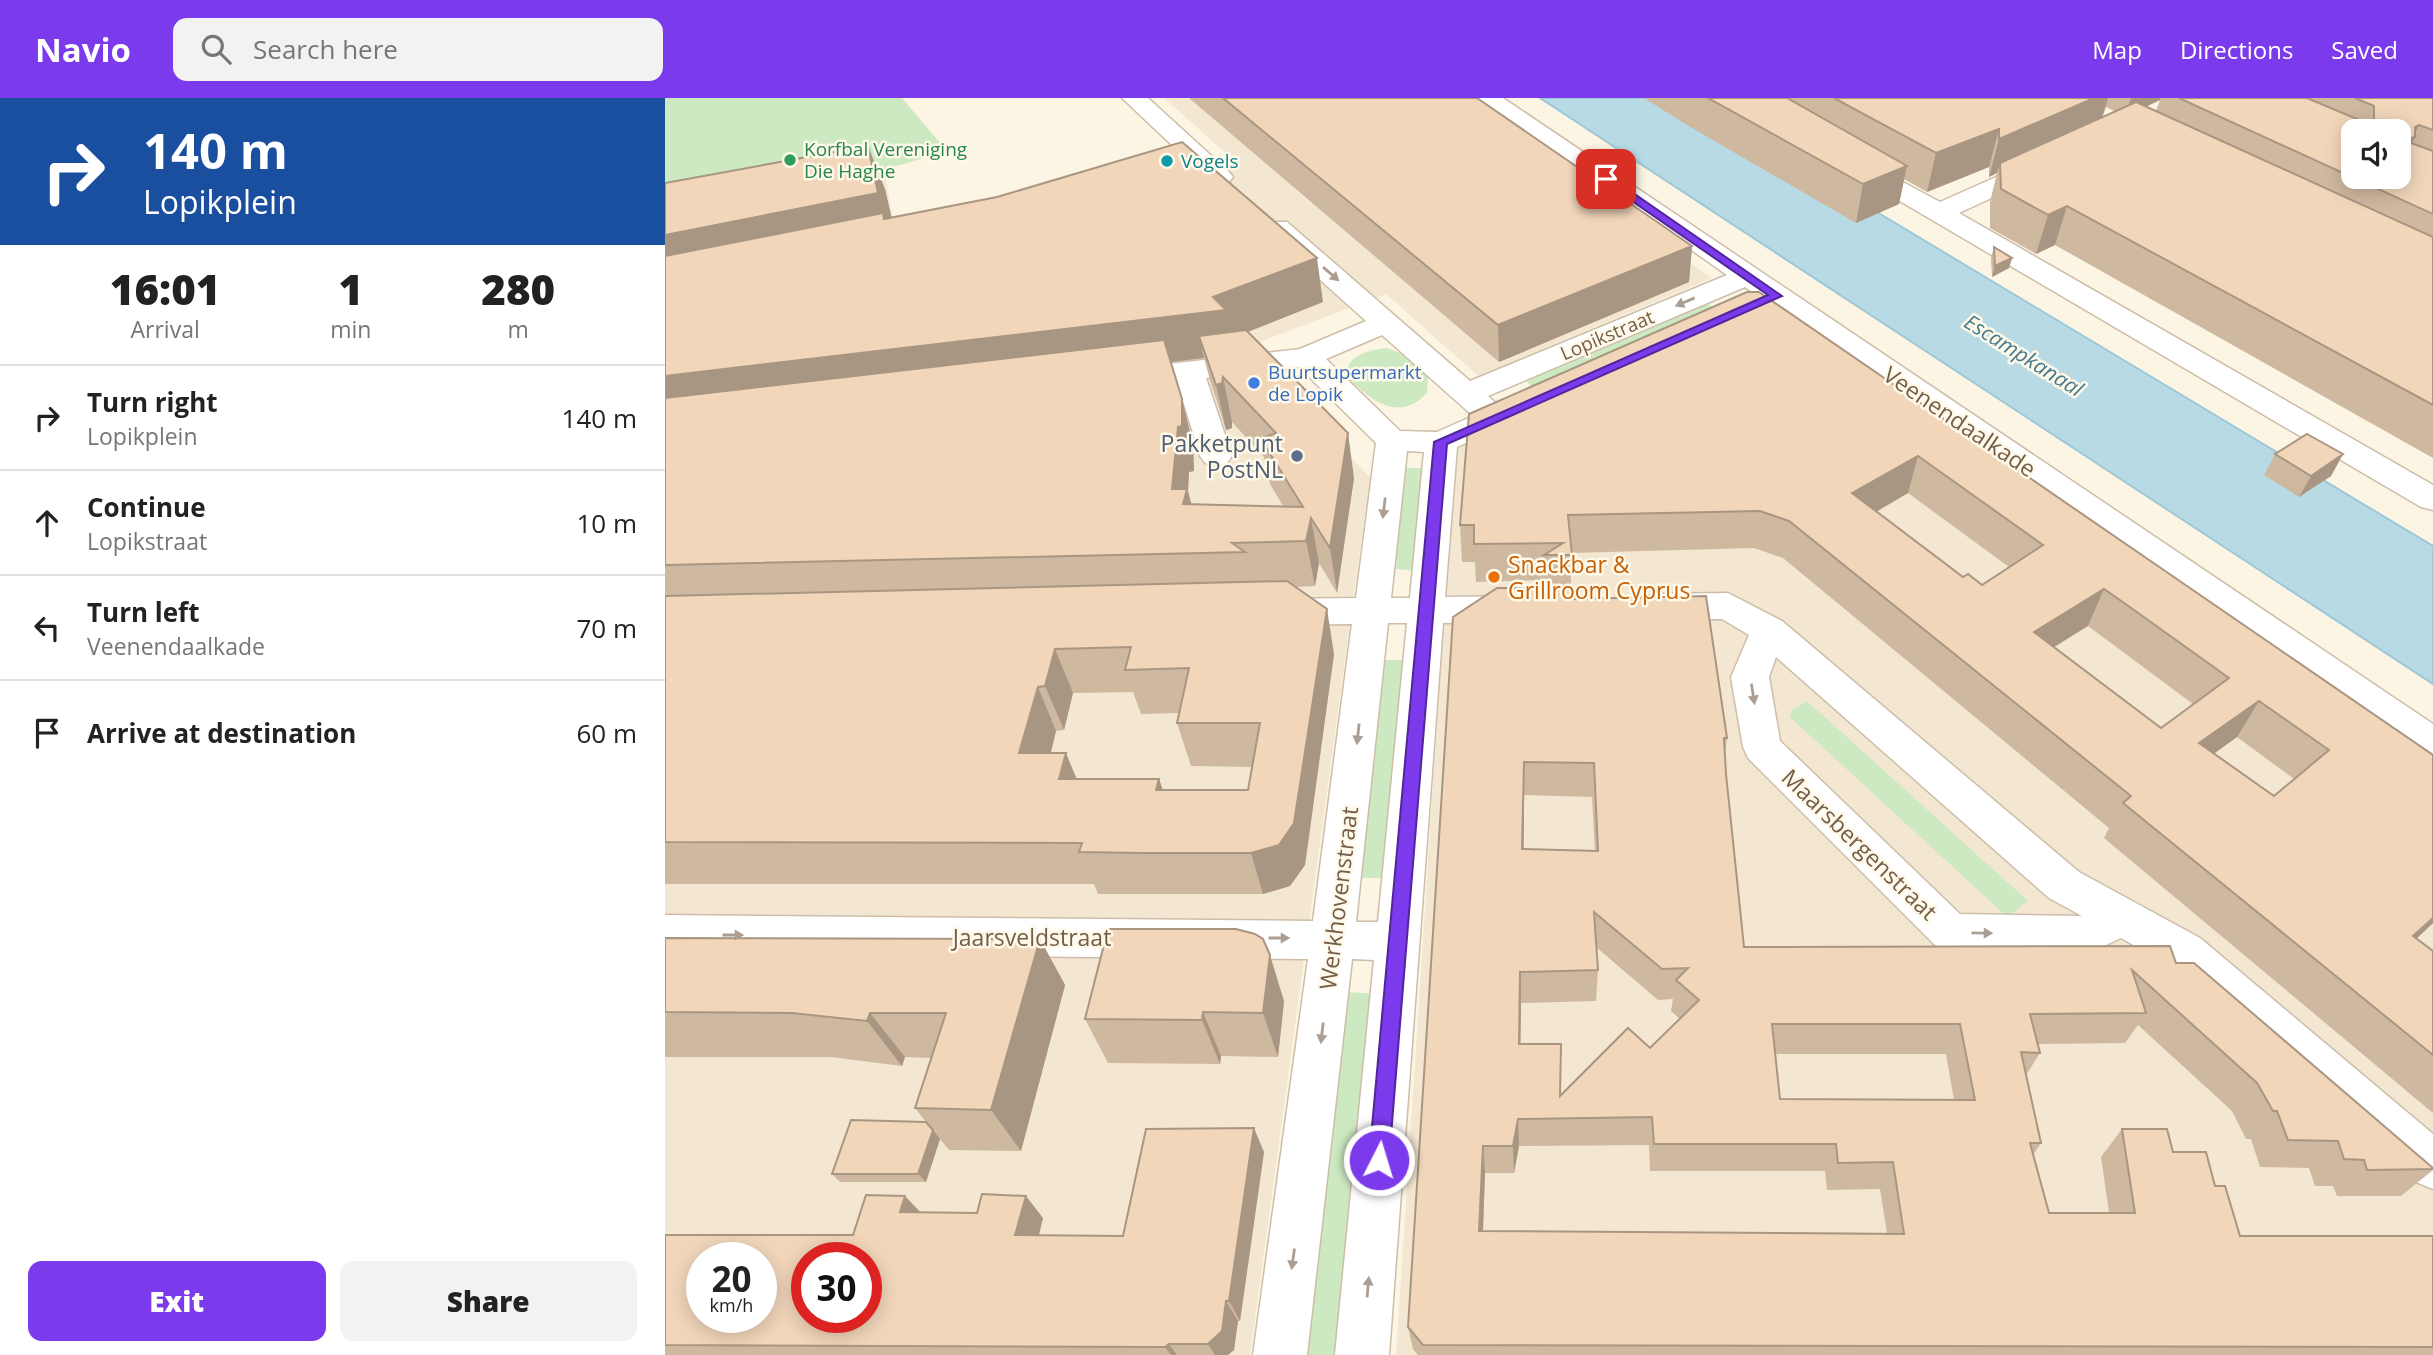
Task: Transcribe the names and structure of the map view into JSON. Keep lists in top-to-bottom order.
{
  "streets": {
    "street": [
      "Lopikstraat",
      "Veenendaalkade",
      "Maarsbergenstraat",
      "Werkhovenstraat",
      "Jaarsveldstraat"
    ]
  },
  "crossings": [
    ["Lopikstraat", "Veenendaalkade"],
    ["Werkhovenstraat", "Jaarsveldstraat"]
  ],
  "one_way": ["Lopikstraat", "Jaarsveldstraat"],
  "water": ["Escampkanaal"],
  "places": [
    "Korfbal Vereniging Die Haghe",
    "Vogels",
    "Buurtsupermarkt de Lopik",
    "Pakketpunt PostNL",
    "Snackbar & Grillroom Cyprus"
  ],
  "page": {
    "header": "Navio",
    "search": "Search here",
    "nav": ["Map", "Directions", "Saved"],
    "turn": ["140 m", "Lopikplein"],
    "eta": [
      "16:01",
      "Arrival",
      "1",
      "min",
      "280",
      "m"
    ],
    "list": [
      {
        "name": "Turn right",
        "note": "Lopikplein",
        "value": "140 m"
      },
      {
        "name": "Continue",
        "note": "Lopikstraat",
        "value": "10 m"
      },
      {
        "name": "Turn left",
        "note": "Veenendaalkade",
        "value": "70 m"
      },
      {
        "name": "Arrive at destination",
        "value": "60 m"
      }
    ],
    "speed": "20 km/h",
    "limit": "30",
    "buttons": ["Exit", "Share"]
  }
}
